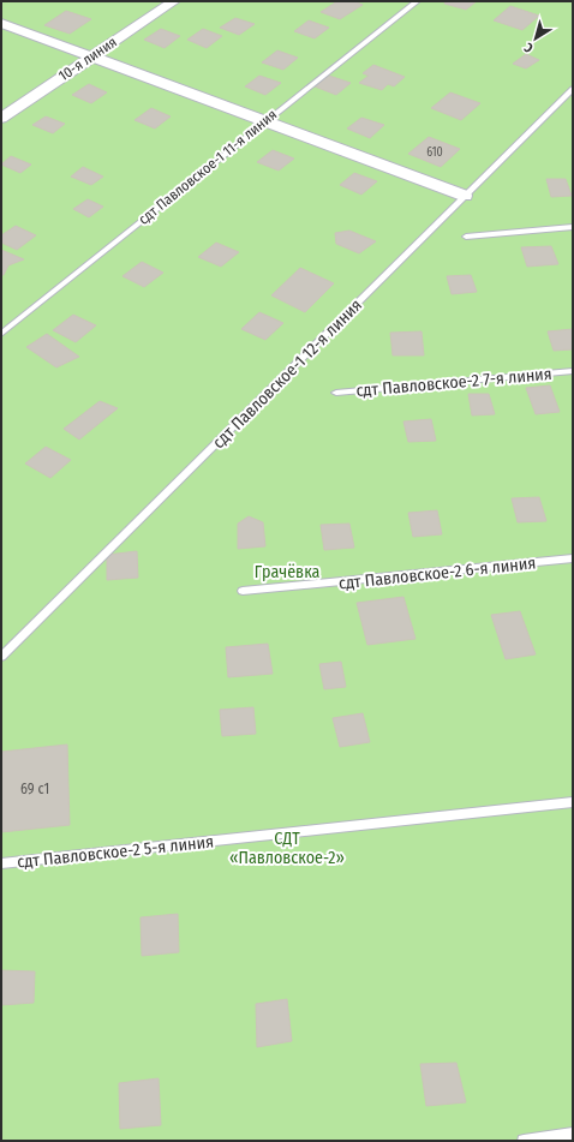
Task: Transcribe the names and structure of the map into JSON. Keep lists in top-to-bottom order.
{
  "streets": {
    "street": ["10-я линия"],
    "lane": [
      "сдт Павловское-1 11-я линия",
      "сдт Павловское-1 12-я линия",
      "сдт Павловское-2 7-я линия",
      "сдт Павловское-2 6-я линия",
      "сдт Павловское-2 5-я линия"
    ]
  },
  "parks": ["Грачёвка", "СДТ «Павловское-2»"],
  "house_numbers": ["610", "69 с1"],
  "north": "bottom left"
}
